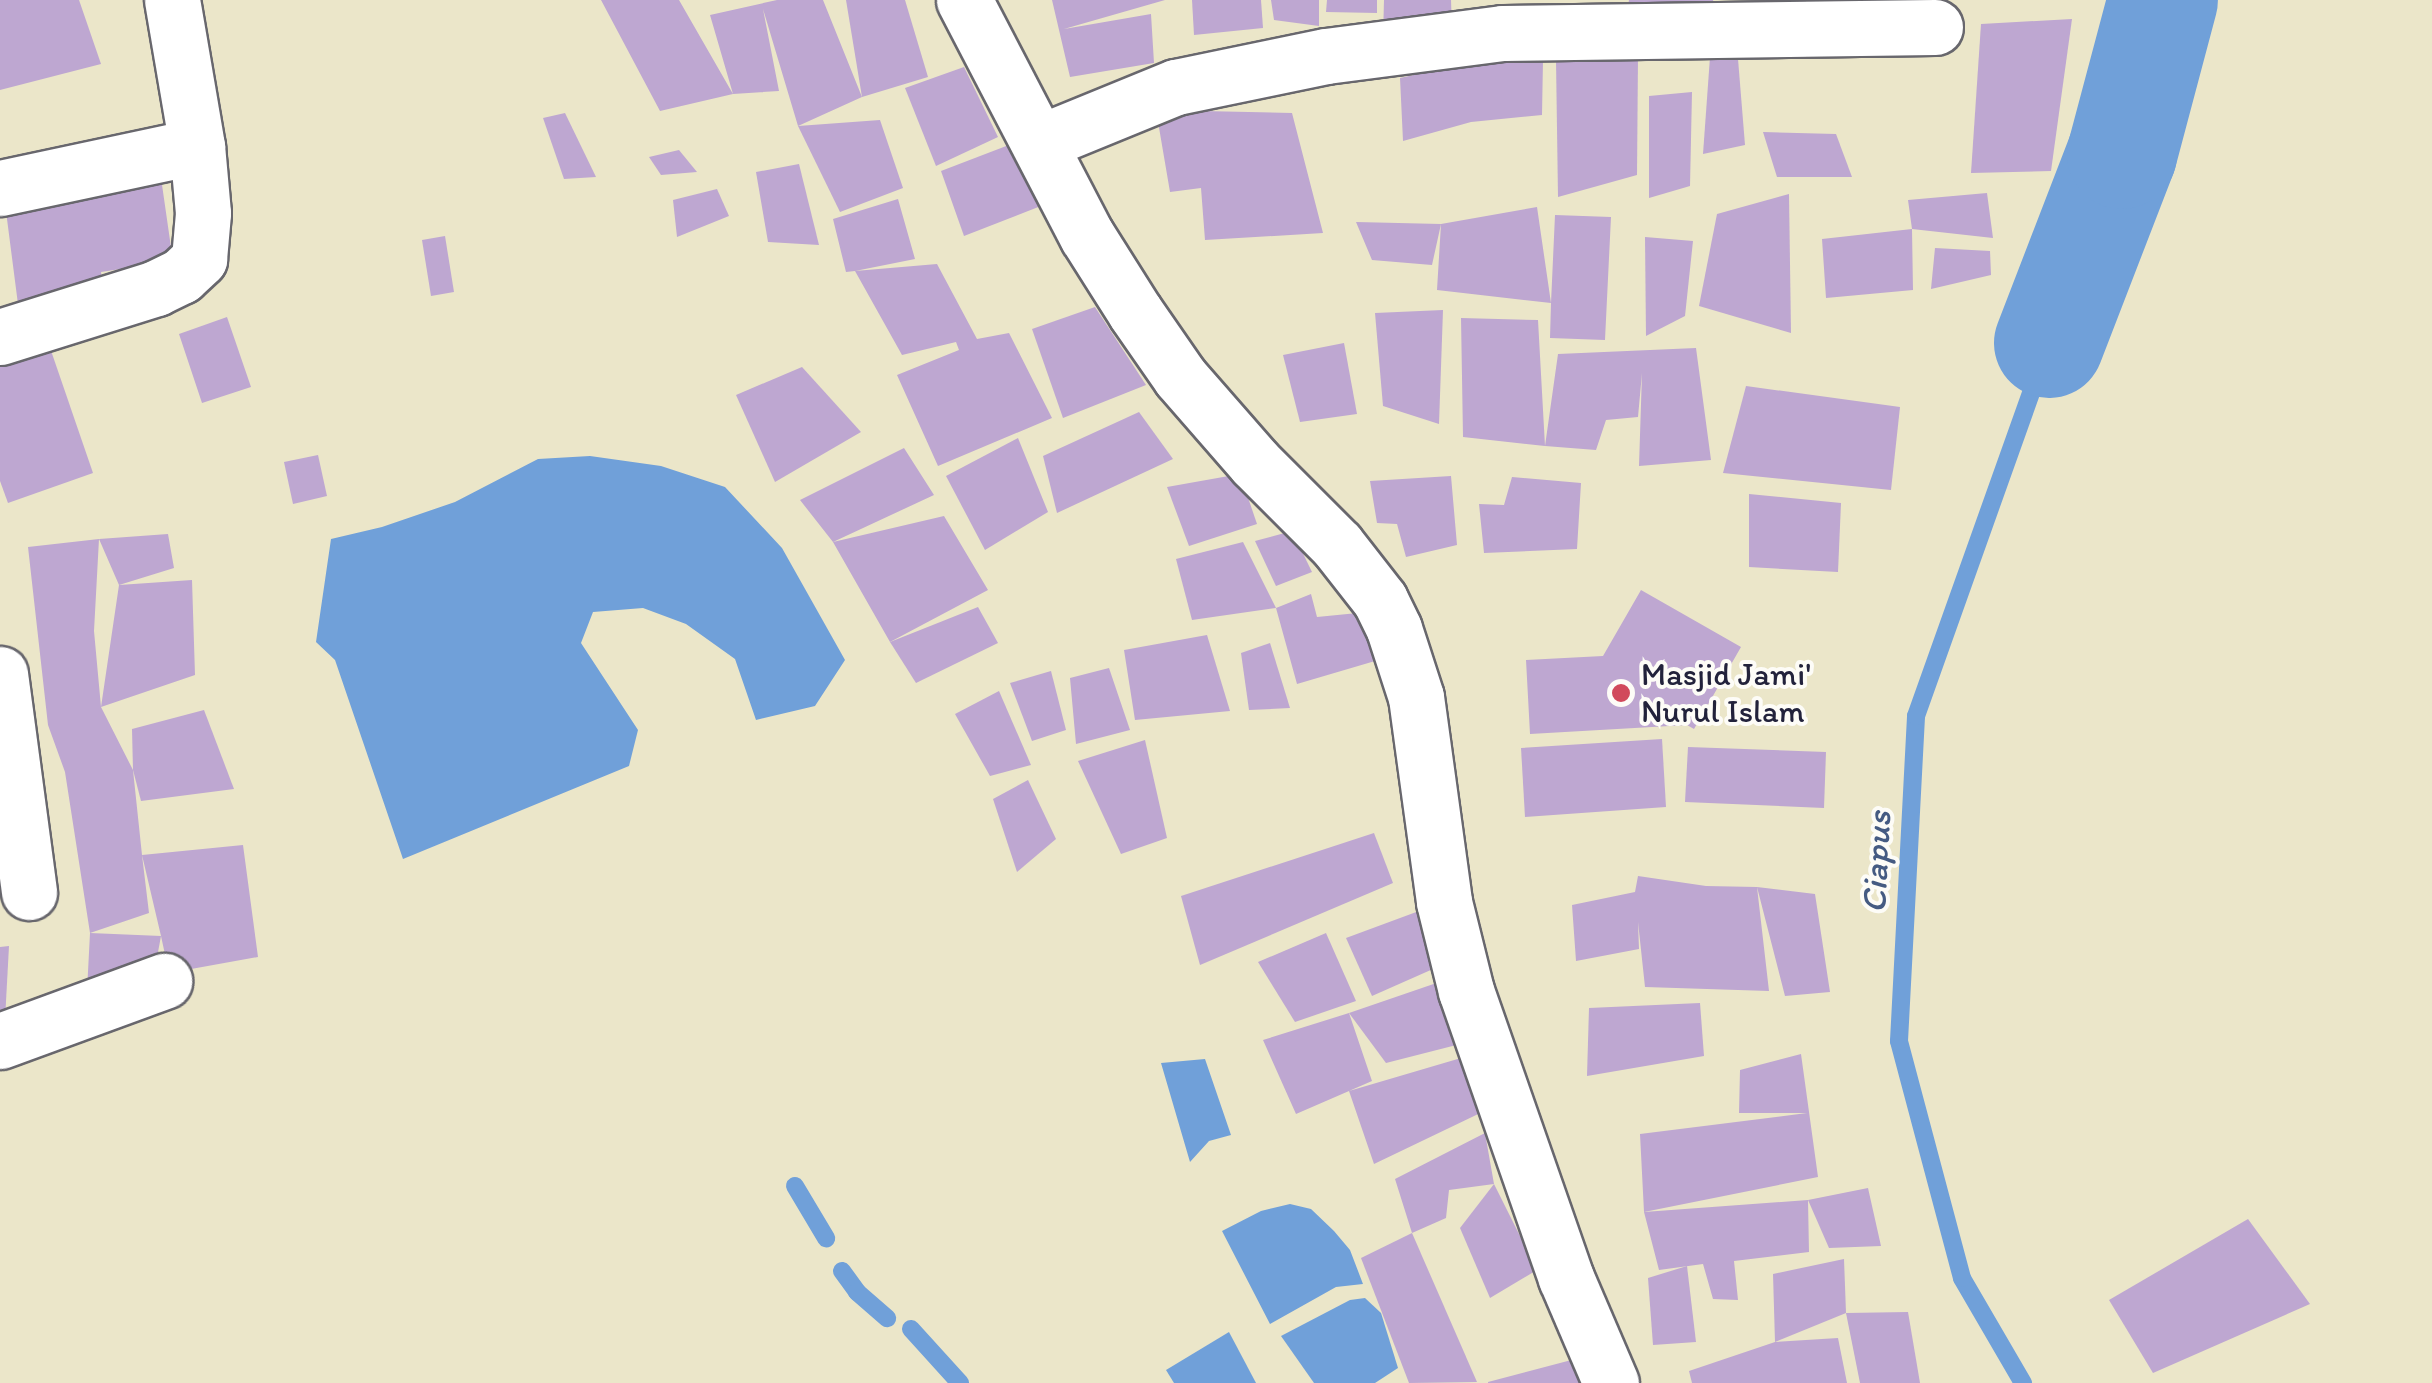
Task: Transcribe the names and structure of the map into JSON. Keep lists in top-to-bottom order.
{
  "water": ["Ciapus"],
  "places": ["Masjid Jami' Nurul Islam"]
}
